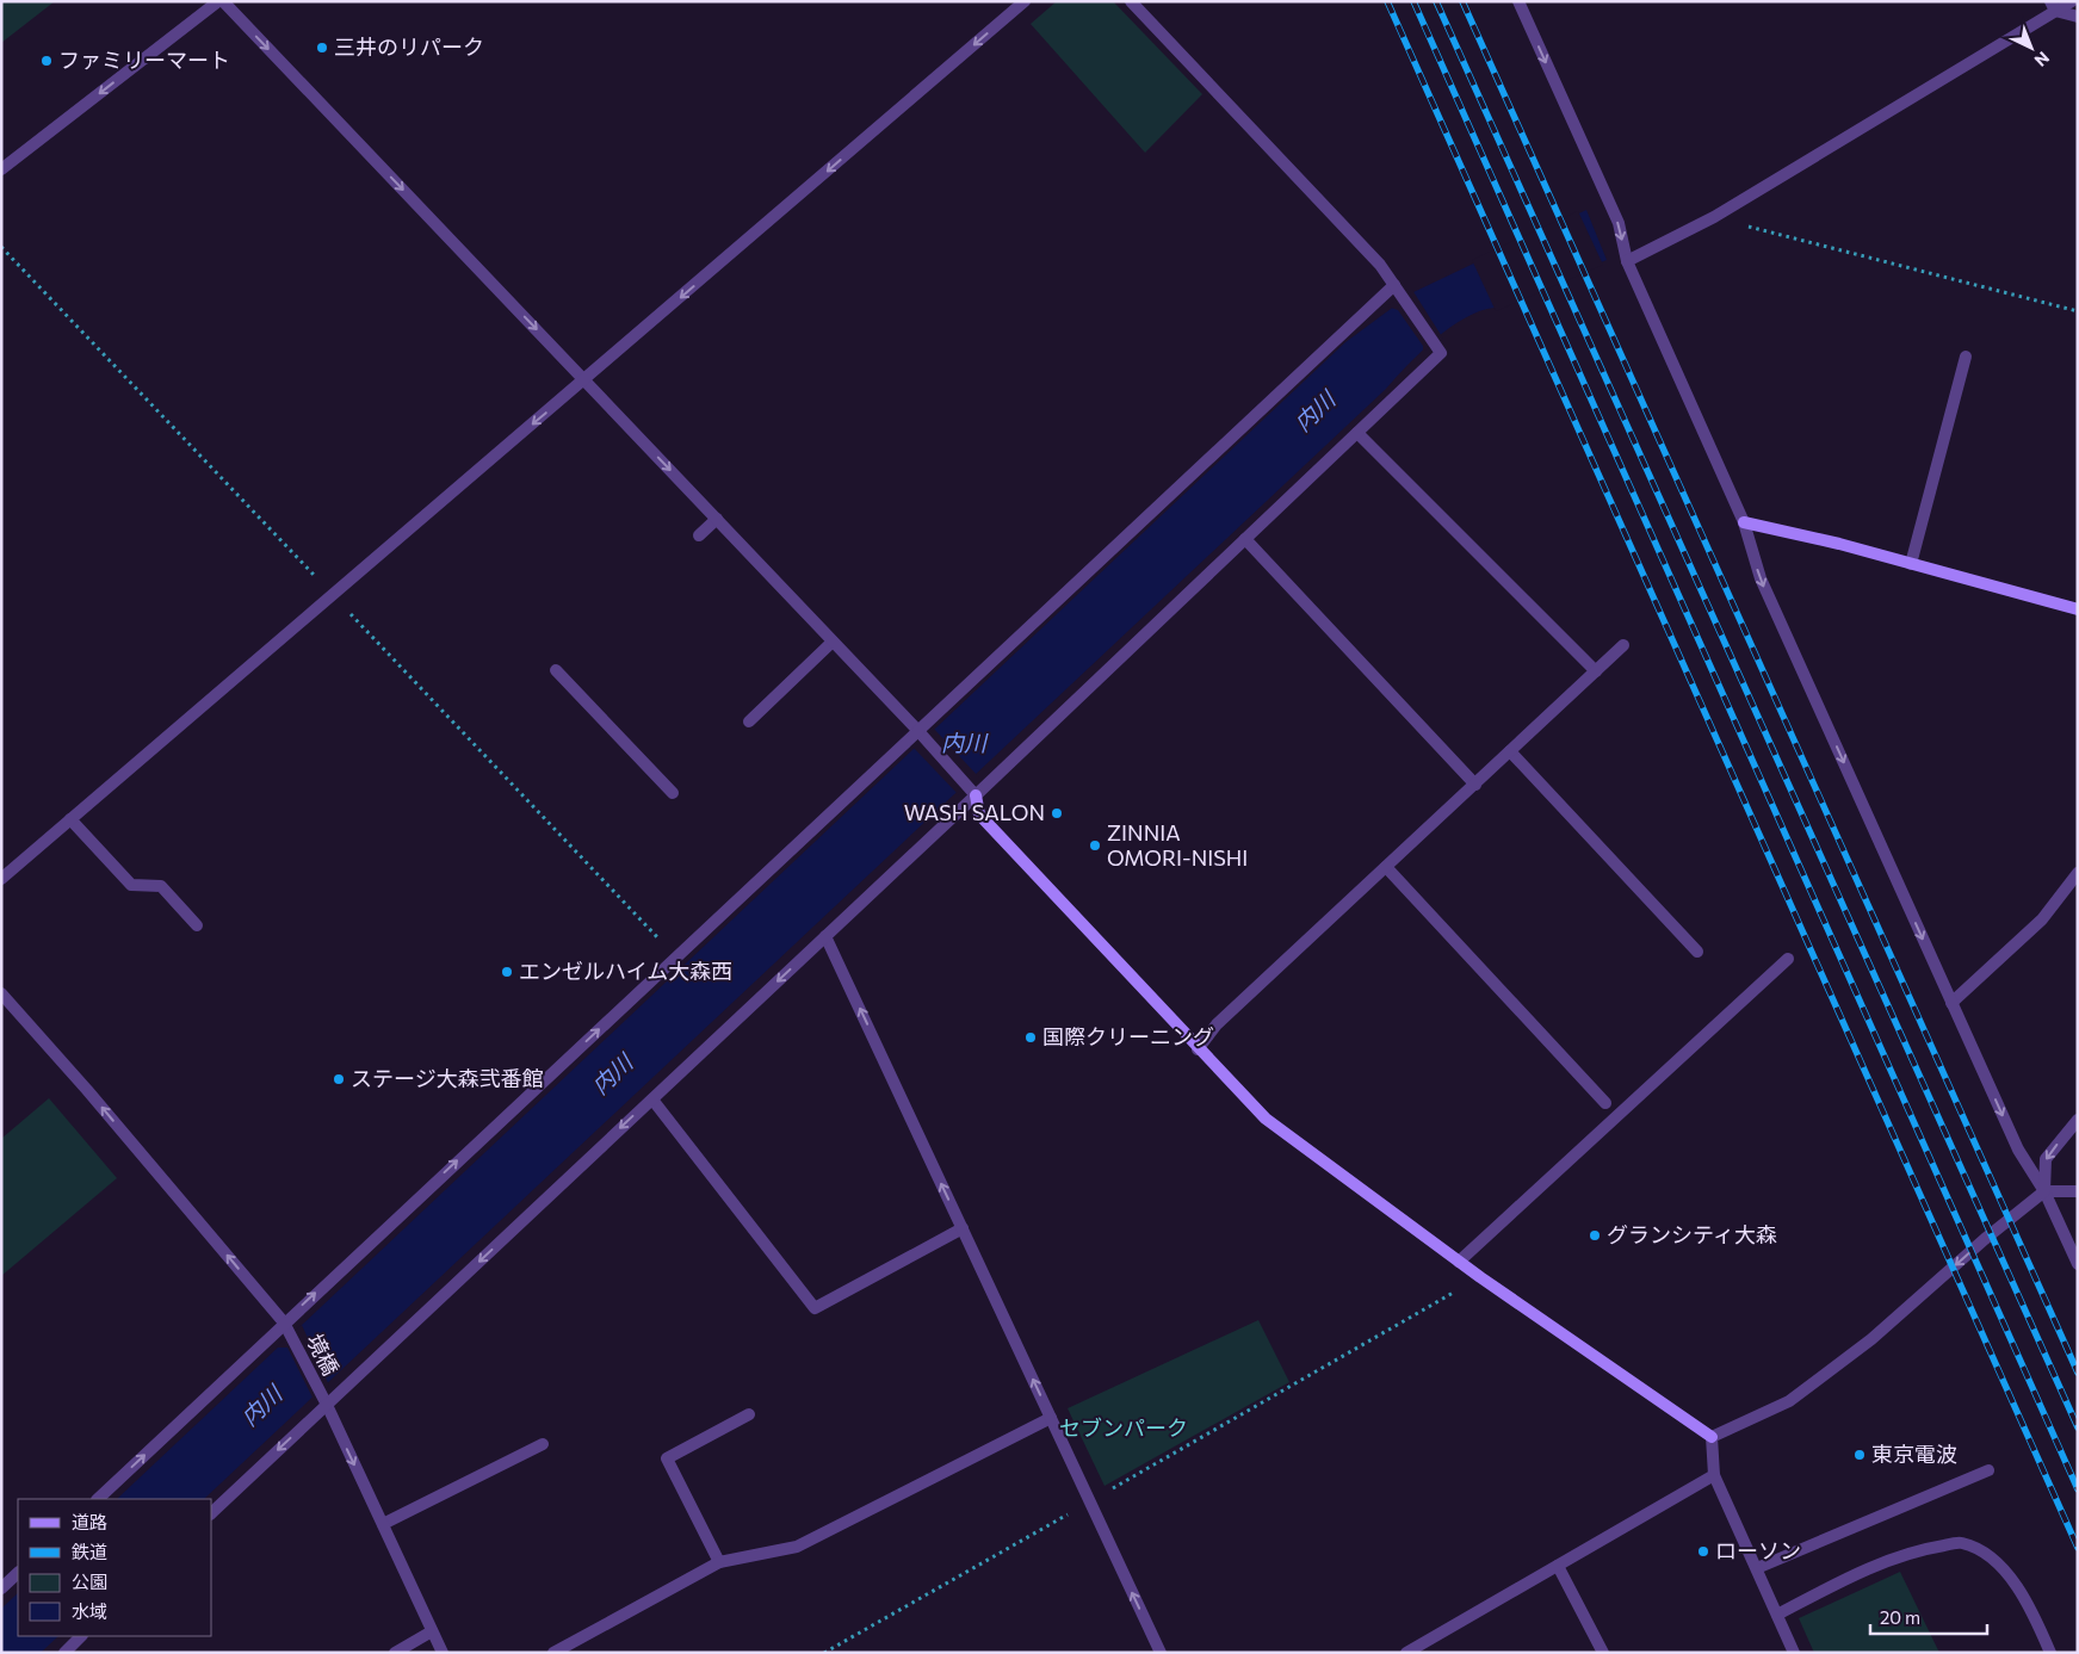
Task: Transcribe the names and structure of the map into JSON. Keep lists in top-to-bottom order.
{
  "streets": {
    "street": ["境橋"]
  },
  "water": ["内川"],
  "parks": ["セブンパーク"],
  "places": [
    "三井のリパーク",
    "ファミリーマート",
    "WASH SALON",
    "ZINNIA OMORI-NISHI",
    "エンゼルハイム大森西",
    "国際クリーニング",
    "ステージ大森弐番館",
    "グランシティ大森",
    "東京電波",
    "ローソン"
  ],
  "legend": [
    "道路",
    "鉄道",
    "公園",
    "水域"
  ],
  "scale_bar": "20 m",
  "north": "bottom right"
}
